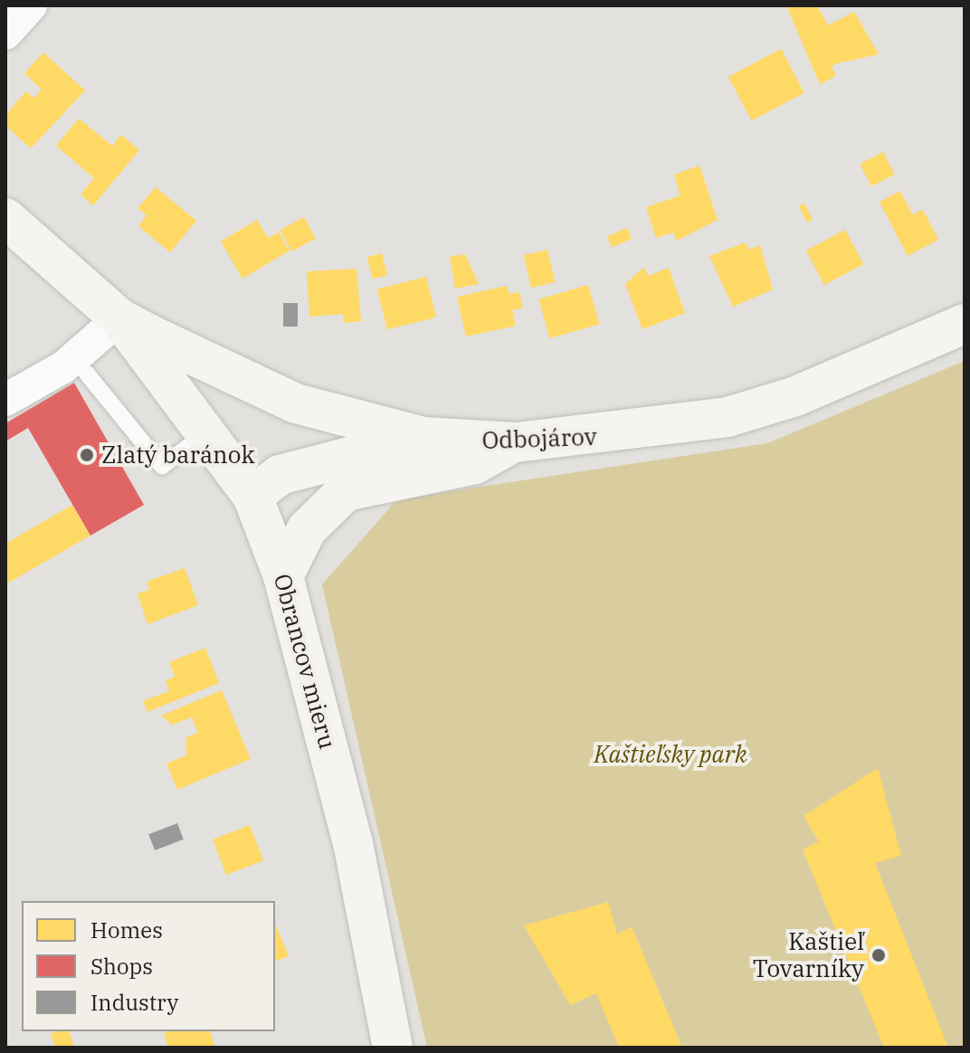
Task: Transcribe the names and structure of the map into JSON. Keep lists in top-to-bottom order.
{
  "streets": {
    "street": ["Odbojárov", "Obrancov mieru"]
  },
  "crossings": [
    ["Odbojárov", "Obrancov mieru"]
  ],
  "parks": ["Kaštieľsky park"],
  "places": ["Zlatý baránok", "Kaštieľ Tovarníky"],
  "legend": ["Homes", "Shops", "Industry"]
}
